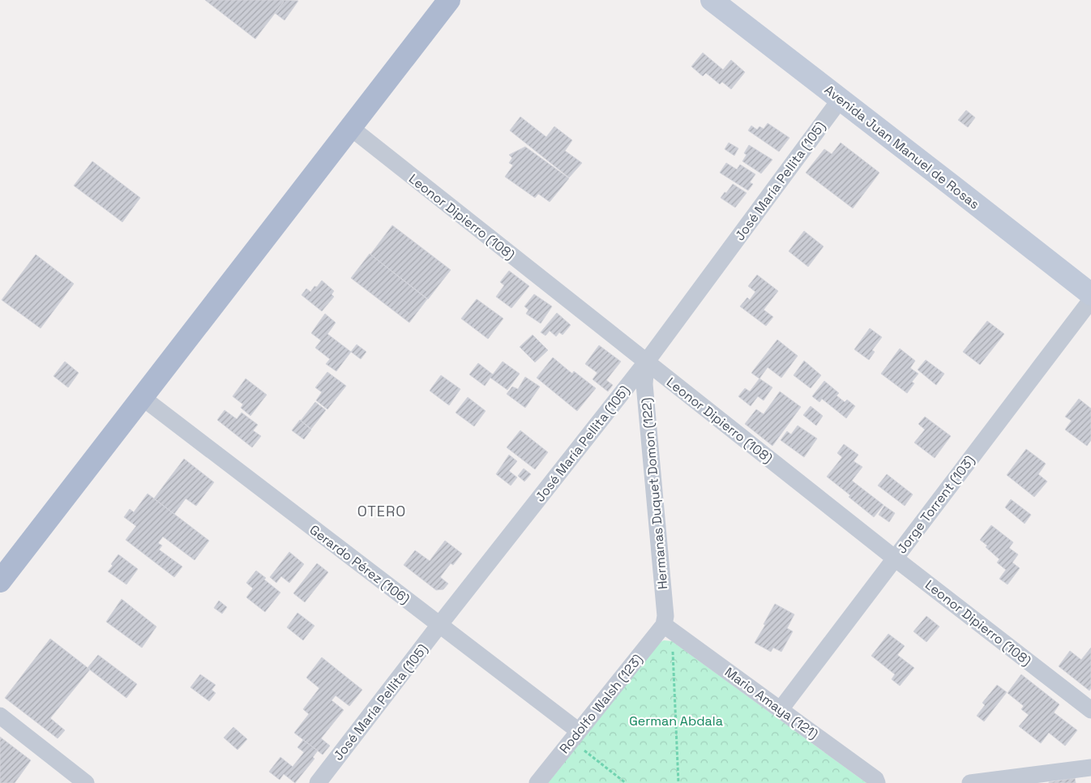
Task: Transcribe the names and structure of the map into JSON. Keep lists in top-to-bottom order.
{
  "streets": {
    "main road": ["Avenida Juan Manuel de Rosas"],
    "street": [
      "José María Pellita (105)",
      "Leonor Dipierro (108)",
      "Hermanas Duquet Domon (122)",
      "Jorge Torrent (103)",
      "Gerardo Pérez (106)",
      "Mario Amaya (121)",
      "Rodolfo Walsh (123)"
    ]
  },
  "crossings": [
    ["Avenida Juan Manuel de Rosas", "José María Pellita (105)"],
    ["José María Pellita (105)", "Leonor Dipierro (108)"],
    ["José María Pellita (105)", "Hermanas Duquet Domon (122)"],
    ["José María Pellita (105)", "Gerardo Pérez (106)"],
    ["Leonor Dipierro (108)", "Hermanas Duquet Domon (122)"],
    ["Leonor Dipierro (108)", "Jorge Torrent (103)"],
    ["Hermanas Duquet Domon (122)", "Mario Amaya (121)"],
    ["Hermanas Duquet Domon (122)", "Rodolfo Walsh (123)"],
    ["Jorge Torrent (103)", "Mario Amaya (121)"],
    ["Gerardo Pérez (106)", "Rodolfo Walsh (123)"],
    ["Mario Amaya (121)", "Rodolfo Walsh (123)"]
  ],
  "districts": ["OTERO"],
  "parks": ["German Abdala"]
}
